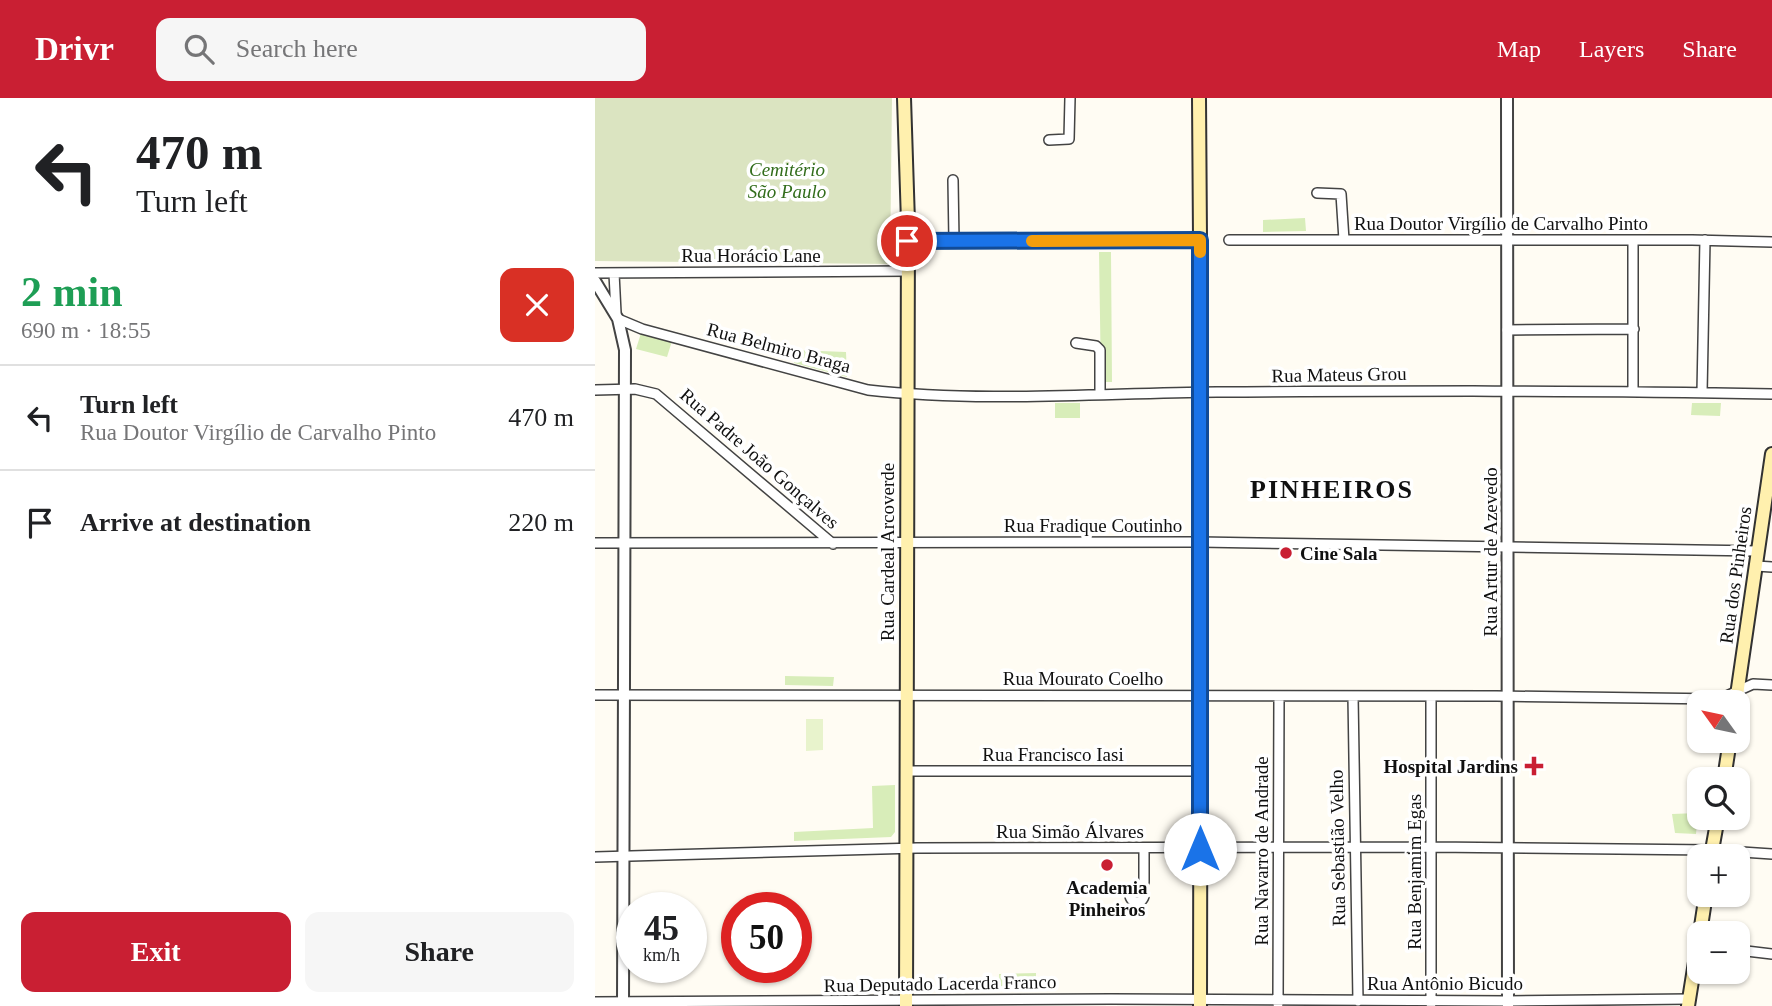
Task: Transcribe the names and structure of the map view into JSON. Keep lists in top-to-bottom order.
{
  "streets": {
    "main road": ["Rua Cardeal Arcoverde", "Rua dos Pinheiros"],
    "street": [
      "Rua Doutor Virgílio de Carvalho Pinto",
      "Rua Horácio Lane",
      "Rua Belmiro Braga",
      "Rua Mateus Grou",
      "Rua Padre João Gonçalves",
      "Rua Fradique Coutinho",
      "Rua Artur de Azevedo",
      "Rua Mourato Coelho",
      "Rua Francisco Iasi",
      "Rua Simão Álvares",
      "Rua Sebastião Velho",
      "Rua Navarro de Andrade",
      "Rua Benjamim Egas",
      "Rua Deputado Lacerda Franco",
      "Rua Antônio Bicudo"
    ]
  },
  "crossings": [
    ["Rua Doutor Virgílio de Carvalho Pinto", "Rua Artur de Azevedo"],
    ["Rua Horácio Lane", "Rua Cardeal Arcoverde"],
    ["Rua Belmiro Braga", "Rua Mateus Grou"],
    ["Rua Belmiro Braga", "Rua Cardeal Arcoverde"],
    ["Rua Mateus Grou", "Rua Cardeal Arcoverde"],
    ["Rua Mateus Grou", "Rua Artur de Azevedo"],
    ["Rua Padre João Gonçalves", "Rua Fradique Coutinho"],
    ["Rua Fradique Coutinho", "Rua Cardeal Arcoverde"],
    ["Rua Fradique Coutinho", "Rua Artur de Azevedo"],
    ["Rua Fradique Coutinho", "Rua dos Pinheiros"],
    ["Rua Cardeal Arcoverde", "Rua Mourato Coelho"],
    ["Rua Cardeal Arcoverde", "Rua Francisco Iasi"],
    ["Rua Cardeal Arcoverde", "Rua Simão Álvares"],
    ["Rua Cardeal Arcoverde", "Rua Deputado Lacerda Franco"],
    ["Rua Artur de Azevedo", "Rua Mourato Coelho"],
    ["Rua Artur de Azevedo", "Rua Simão Álvares"],
    ["Rua Artur de Azevedo", "Rua Antônio Bicudo"],
    ["Rua Mourato Coelho", "Rua Sebastião Velho"],
    ["Rua Mourato Coelho", "Rua Navarro de Andrade"],
    ["Rua Mourato Coelho", "Rua Benjamim Egas"],
    ["Rua Simão Álvares", "Rua Sebastião Velho"],
    ["Rua Simão Álvares", "Rua Navarro de Andrade"],
    ["Rua Simão Álvares", "Rua Benjamim Egas"],
    ["Rua Sebastião Velho", "Rua Antônio Bicudo"],
    ["Rua Navarro de Andrade", "Rua Antônio Bicudo"],
    ["Rua Benjamim Egas", "Rua Antônio Bicudo"],
    ["Rua Deputado Lacerda Franco", "Rua Antônio Bicudo"]
  ],
  "districts": ["PINHEIROS"],
  "parks": ["Cemitério São Paulo"],
  "places": {
    "other": ["Cine Sala", "Academia Pinheiros"],
    "health": ["Hospital Jardins"]
  },
  "north": "top left",
  "page": {
    "header": "Drivr",
    "search": "Search here",
    "nav": ["Map", "Layers", "Share"],
    "turn": ["470 m", "Turn left"],
    "heading": ["2 min", "690 m · 18:55"],
    "list": [
      {
        "name": "Turn left",
        "note": "Rua Doutor Virgílio de Carvalho Pinto",
        "value": "470 m"
      },
      {
        "name": "Arrive at destination",
        "value": "220 m"
      }
    ],
    "map_buttons": ["+", "−"],
    "speed": "45 km/h",
    "limit": "50",
    "buttons": ["Exit", "Share"]
  }
}
